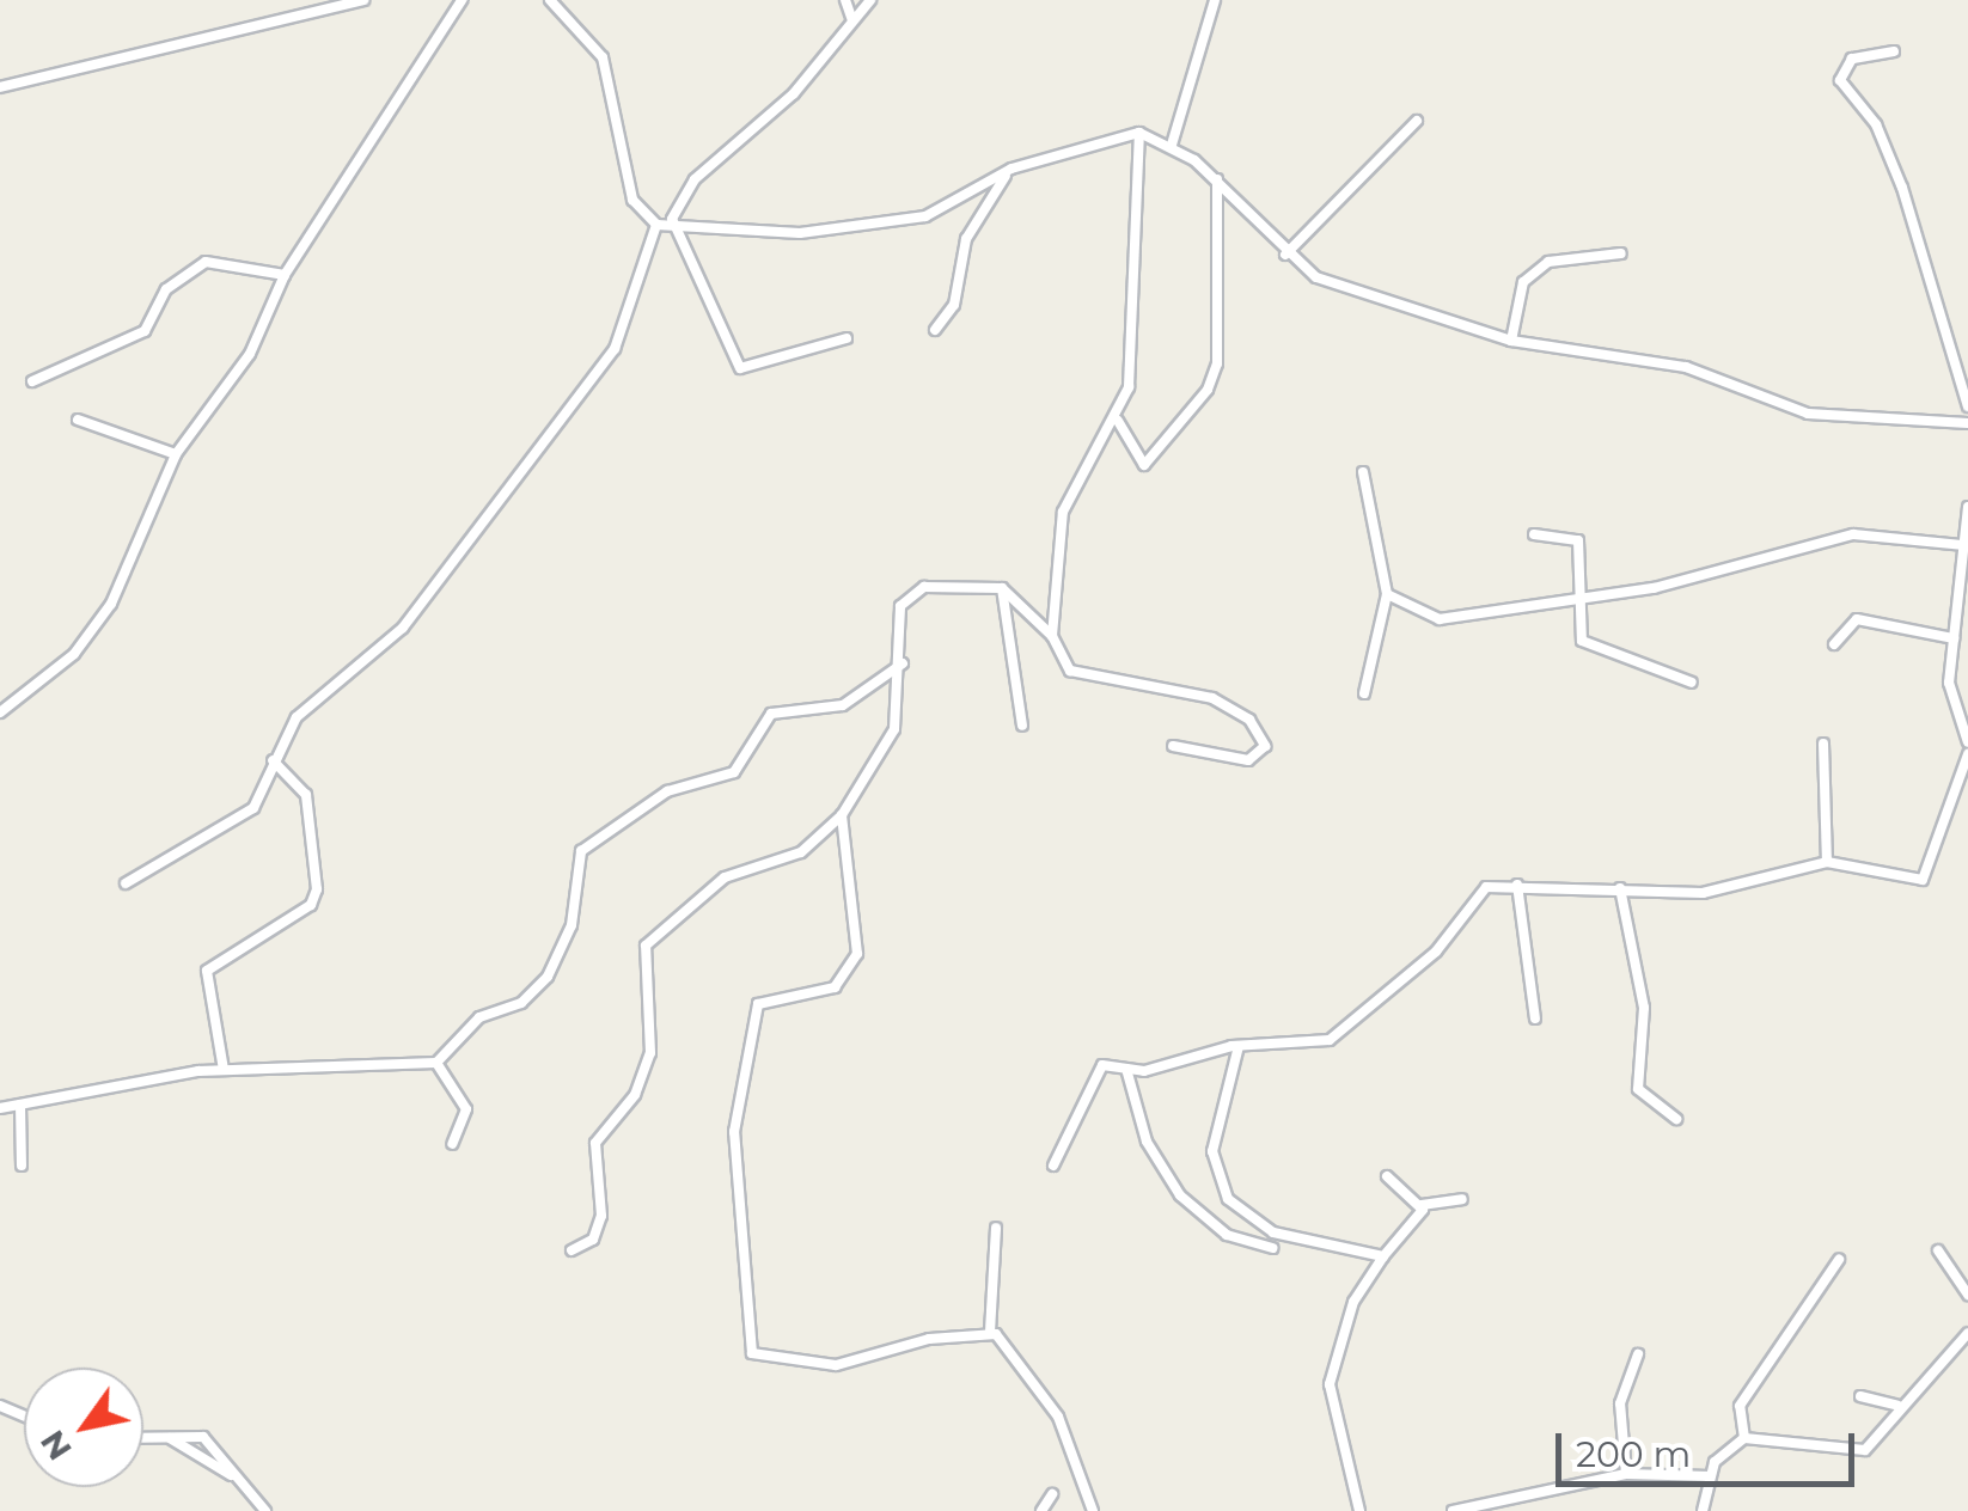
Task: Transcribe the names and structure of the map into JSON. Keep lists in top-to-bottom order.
{
  "scale_bar": "200 m",
  "north": "bottom left"
}
